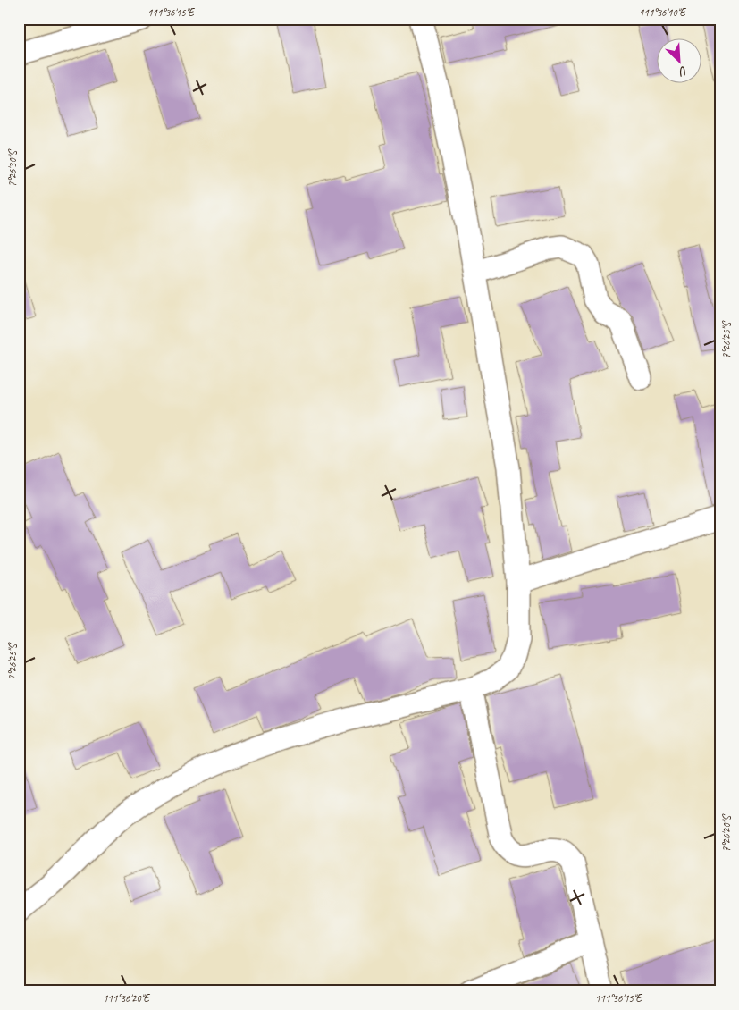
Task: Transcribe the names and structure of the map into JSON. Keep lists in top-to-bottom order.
{
  "north": "bottom right",
  "coordinates": [
    "111°36'15\"E",
    "111°36'10\"E",
    "7°26'30\"S",
    "7°26'25\"S",
    "7°26'20\"S",
    "111°36'20\"E"
  ]
}
